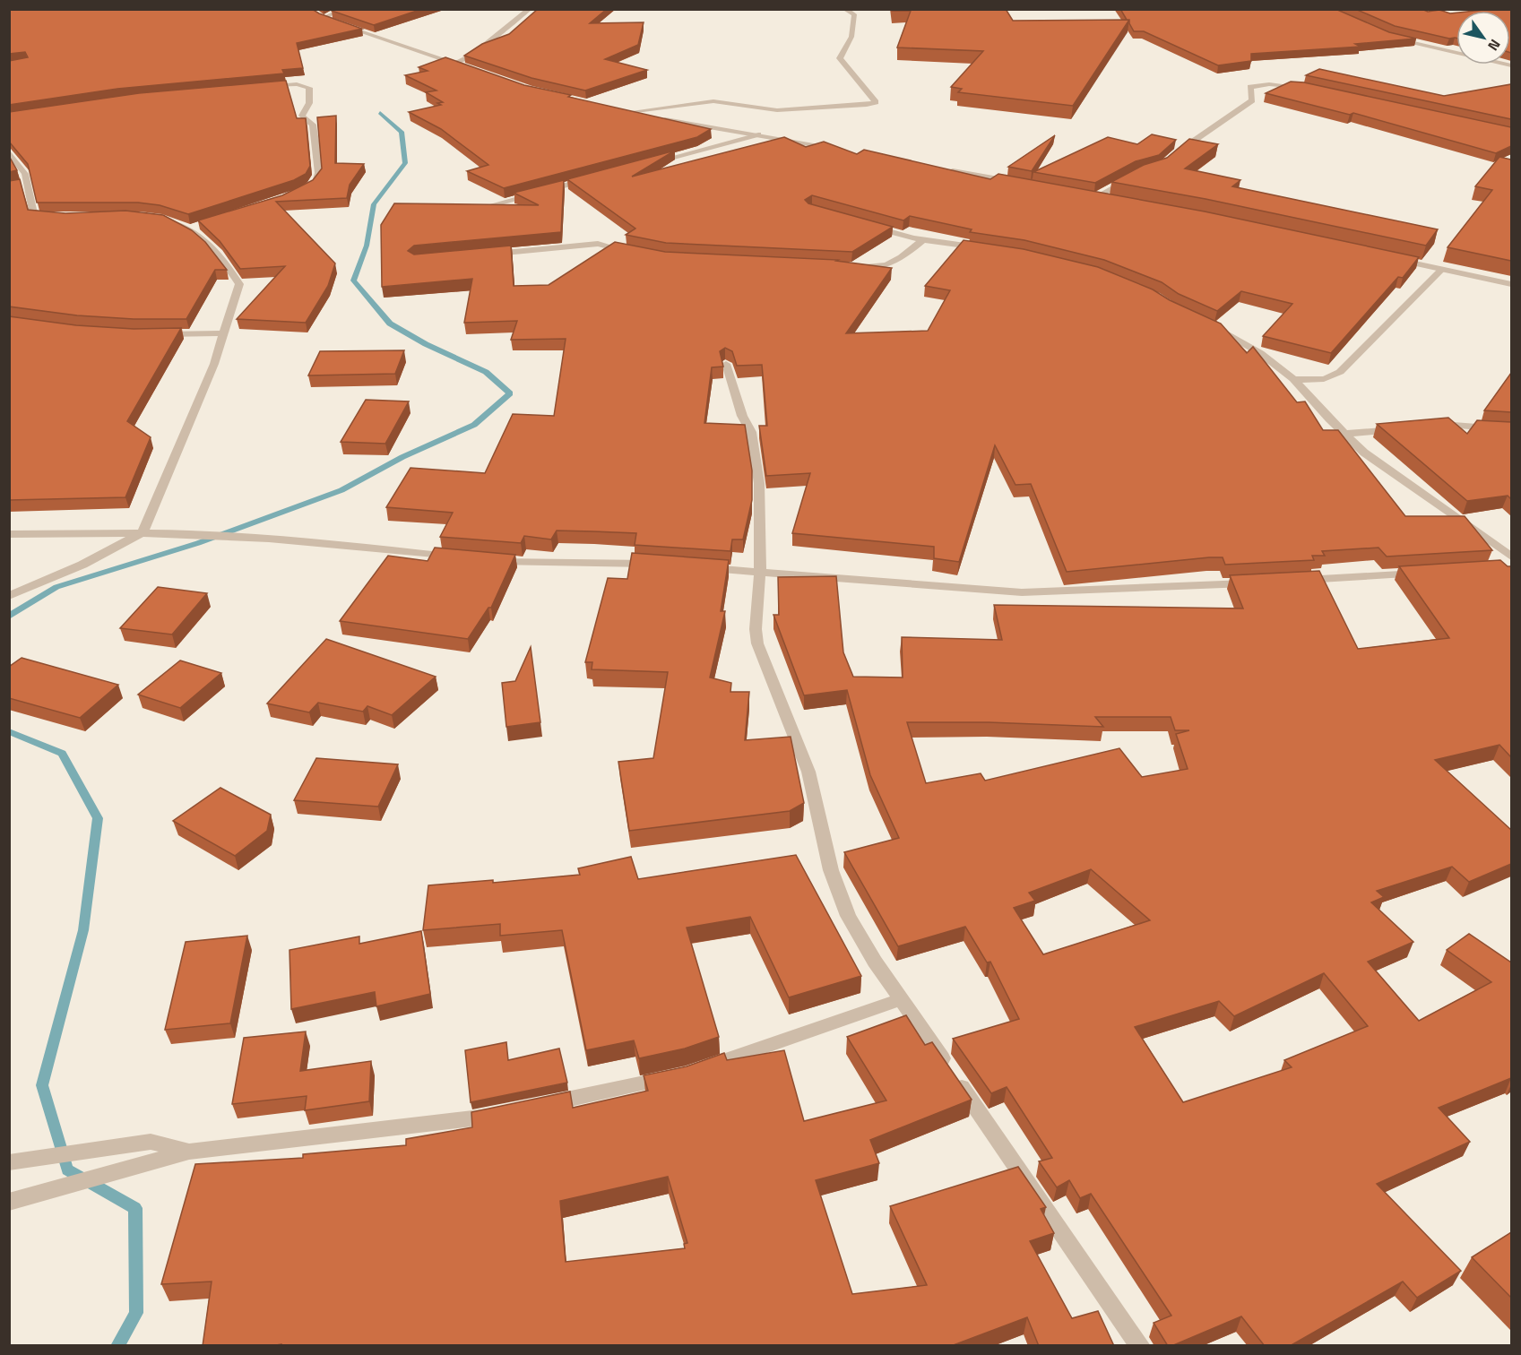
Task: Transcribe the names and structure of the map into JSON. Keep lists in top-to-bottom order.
{
  "north": "bottom right"
}
